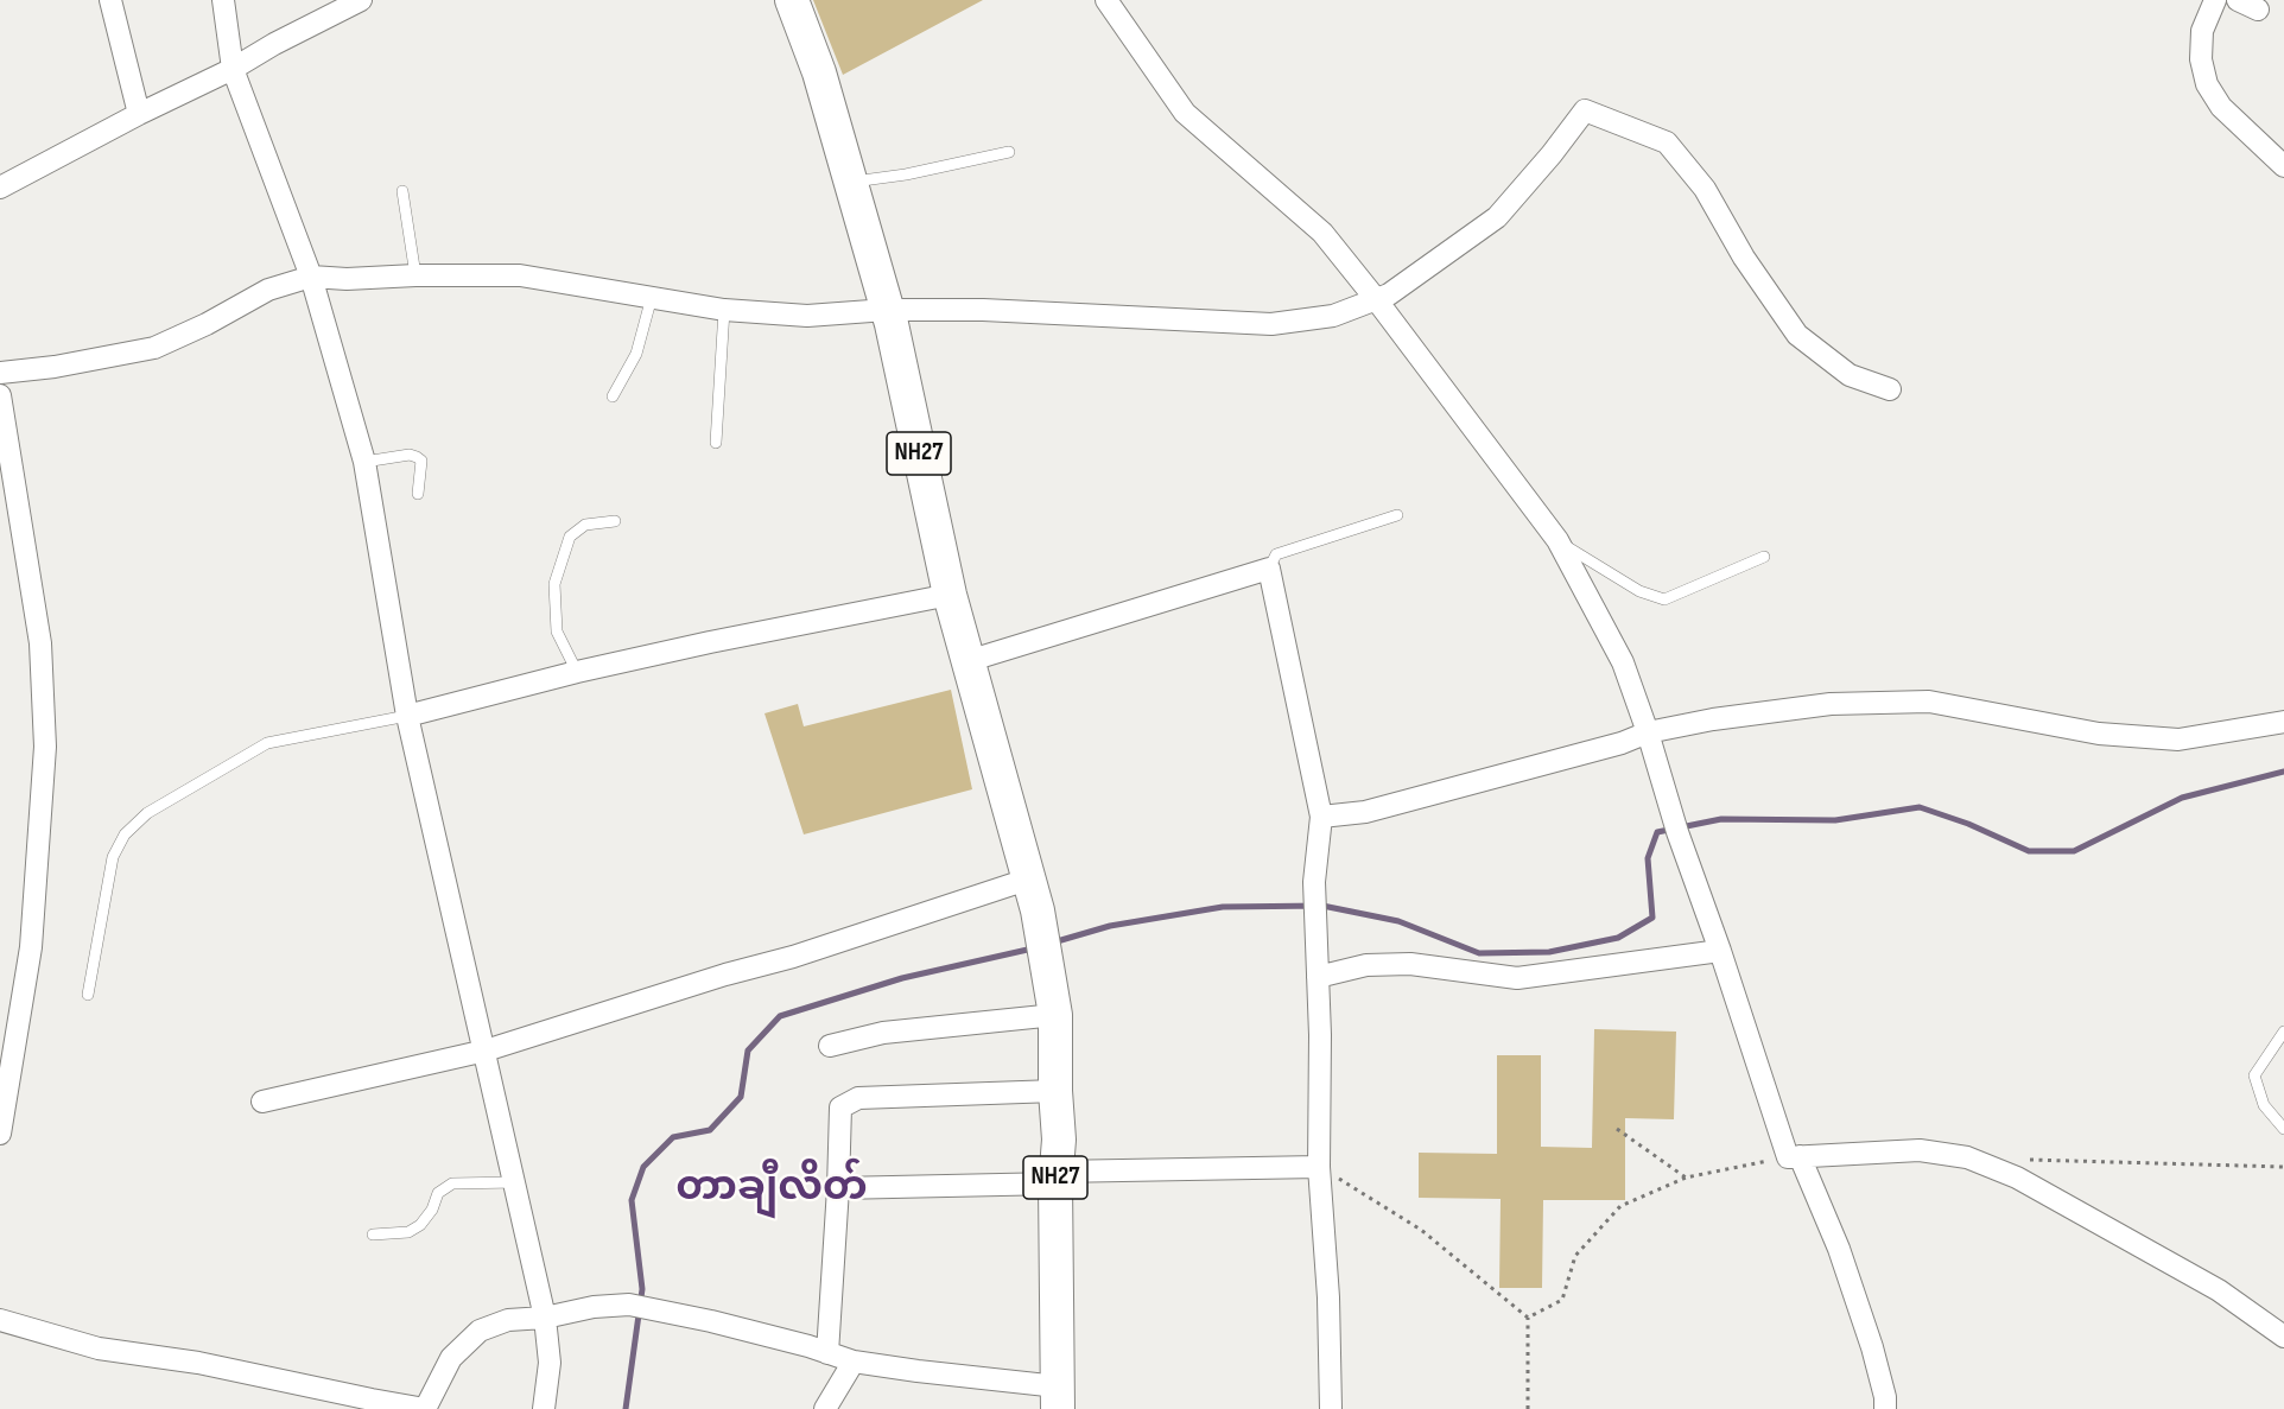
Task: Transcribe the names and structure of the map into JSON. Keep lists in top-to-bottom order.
{
  "streets": {
    "main road": ["NH27"]
  },
  "districts": ["တာချီလိတ်"]
}
